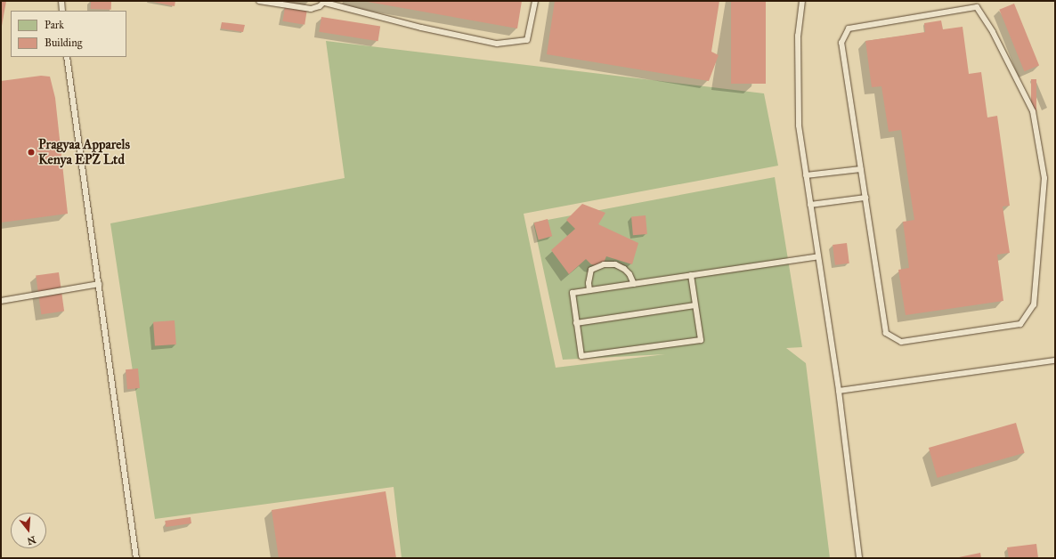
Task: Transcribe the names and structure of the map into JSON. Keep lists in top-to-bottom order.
{
  "places": ["Pragyaa Apparels Kenya EPZ Ltd"],
  "legend": ["Park", "Building"],
  "north": "bottom"
}
